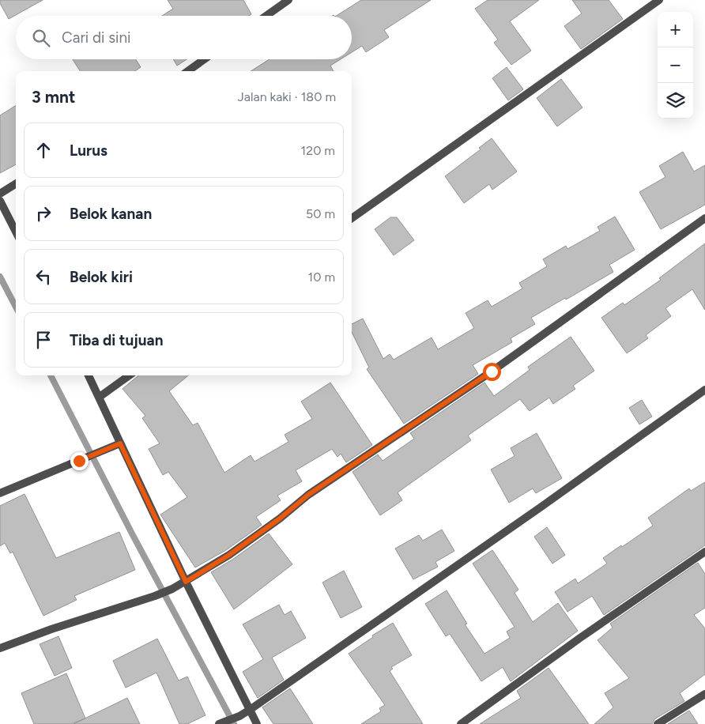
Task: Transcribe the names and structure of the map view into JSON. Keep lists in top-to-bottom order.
{
  "page": {
    "map_buttons": ["+", "−"],
    "search": "Cari di sini",
    "heading": ["3 mnt", "Jalan kaki · 180 m"],
    "list": [
      ["Lurus", "120 m"],
      ["Belok kanan", "50 m"],
      ["Belok kiri", "10 m"],
      "Tiba di tujuan"
    ]
  }
}
